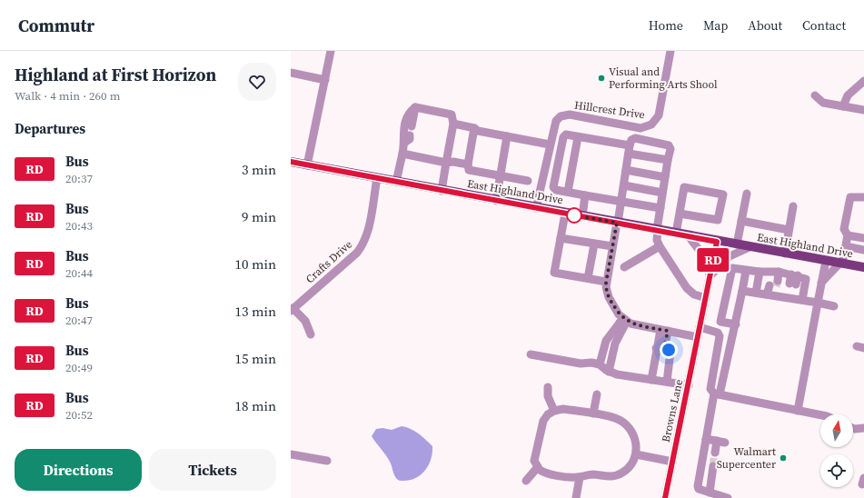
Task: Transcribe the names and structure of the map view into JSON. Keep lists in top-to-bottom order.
{
  "streets": {
    "main road": ["East Highland Drive"],
    "street": ["Hillcrest Drive", "Crafts Drive", "Browns Lane"]
  },
  "crossings": [
    ["Hillcrest Drive", "East Highland Drive"],
    ["East Highland Drive", "Crafts Drive"],
    ["East Highland Drive", "Browns Lane"]
  ],
  "places": ["Visual and Performing Arts Shool", "Walmart Supercenter"],
  "lines": ["bus line RD"],
  "north": "top",
  "page": {
    "header": "Commutr",
    "nav": [
      "Home",
      "Map",
      "About",
      "Contact"
    ],
    "heading": [
      ["Highland at First Horizon", "Walk · 4 min · 260 m"],
      "Departures"
    ],
    "on_map": "RD",
    "list": [
      {
        "mark": "RD",
        "name": "Bus",
        "note": "20:37",
        "value": "3 min"
      },
      {
        "mark": "RD",
        "name": "Bus",
        "note": "20:43",
        "value": "9 min"
      },
      {
        "mark": "RD",
        "name": "Bus",
        "note": "20:44",
        "value": "10 min"
      },
      {
        "mark": "RD",
        "name": "Bus",
        "note": "20:47",
        "value": "13 min"
      },
      {
        "mark": "RD",
        "name": "Bus",
        "note": "20:49",
        "value": "15 min"
      },
      {
        "mark": "RD",
        "name": "Bus",
        "note": "20:52",
        "value": "18 min"
      }
    ],
    "buttons": ["Directions", "Tickets"]
  }
}
